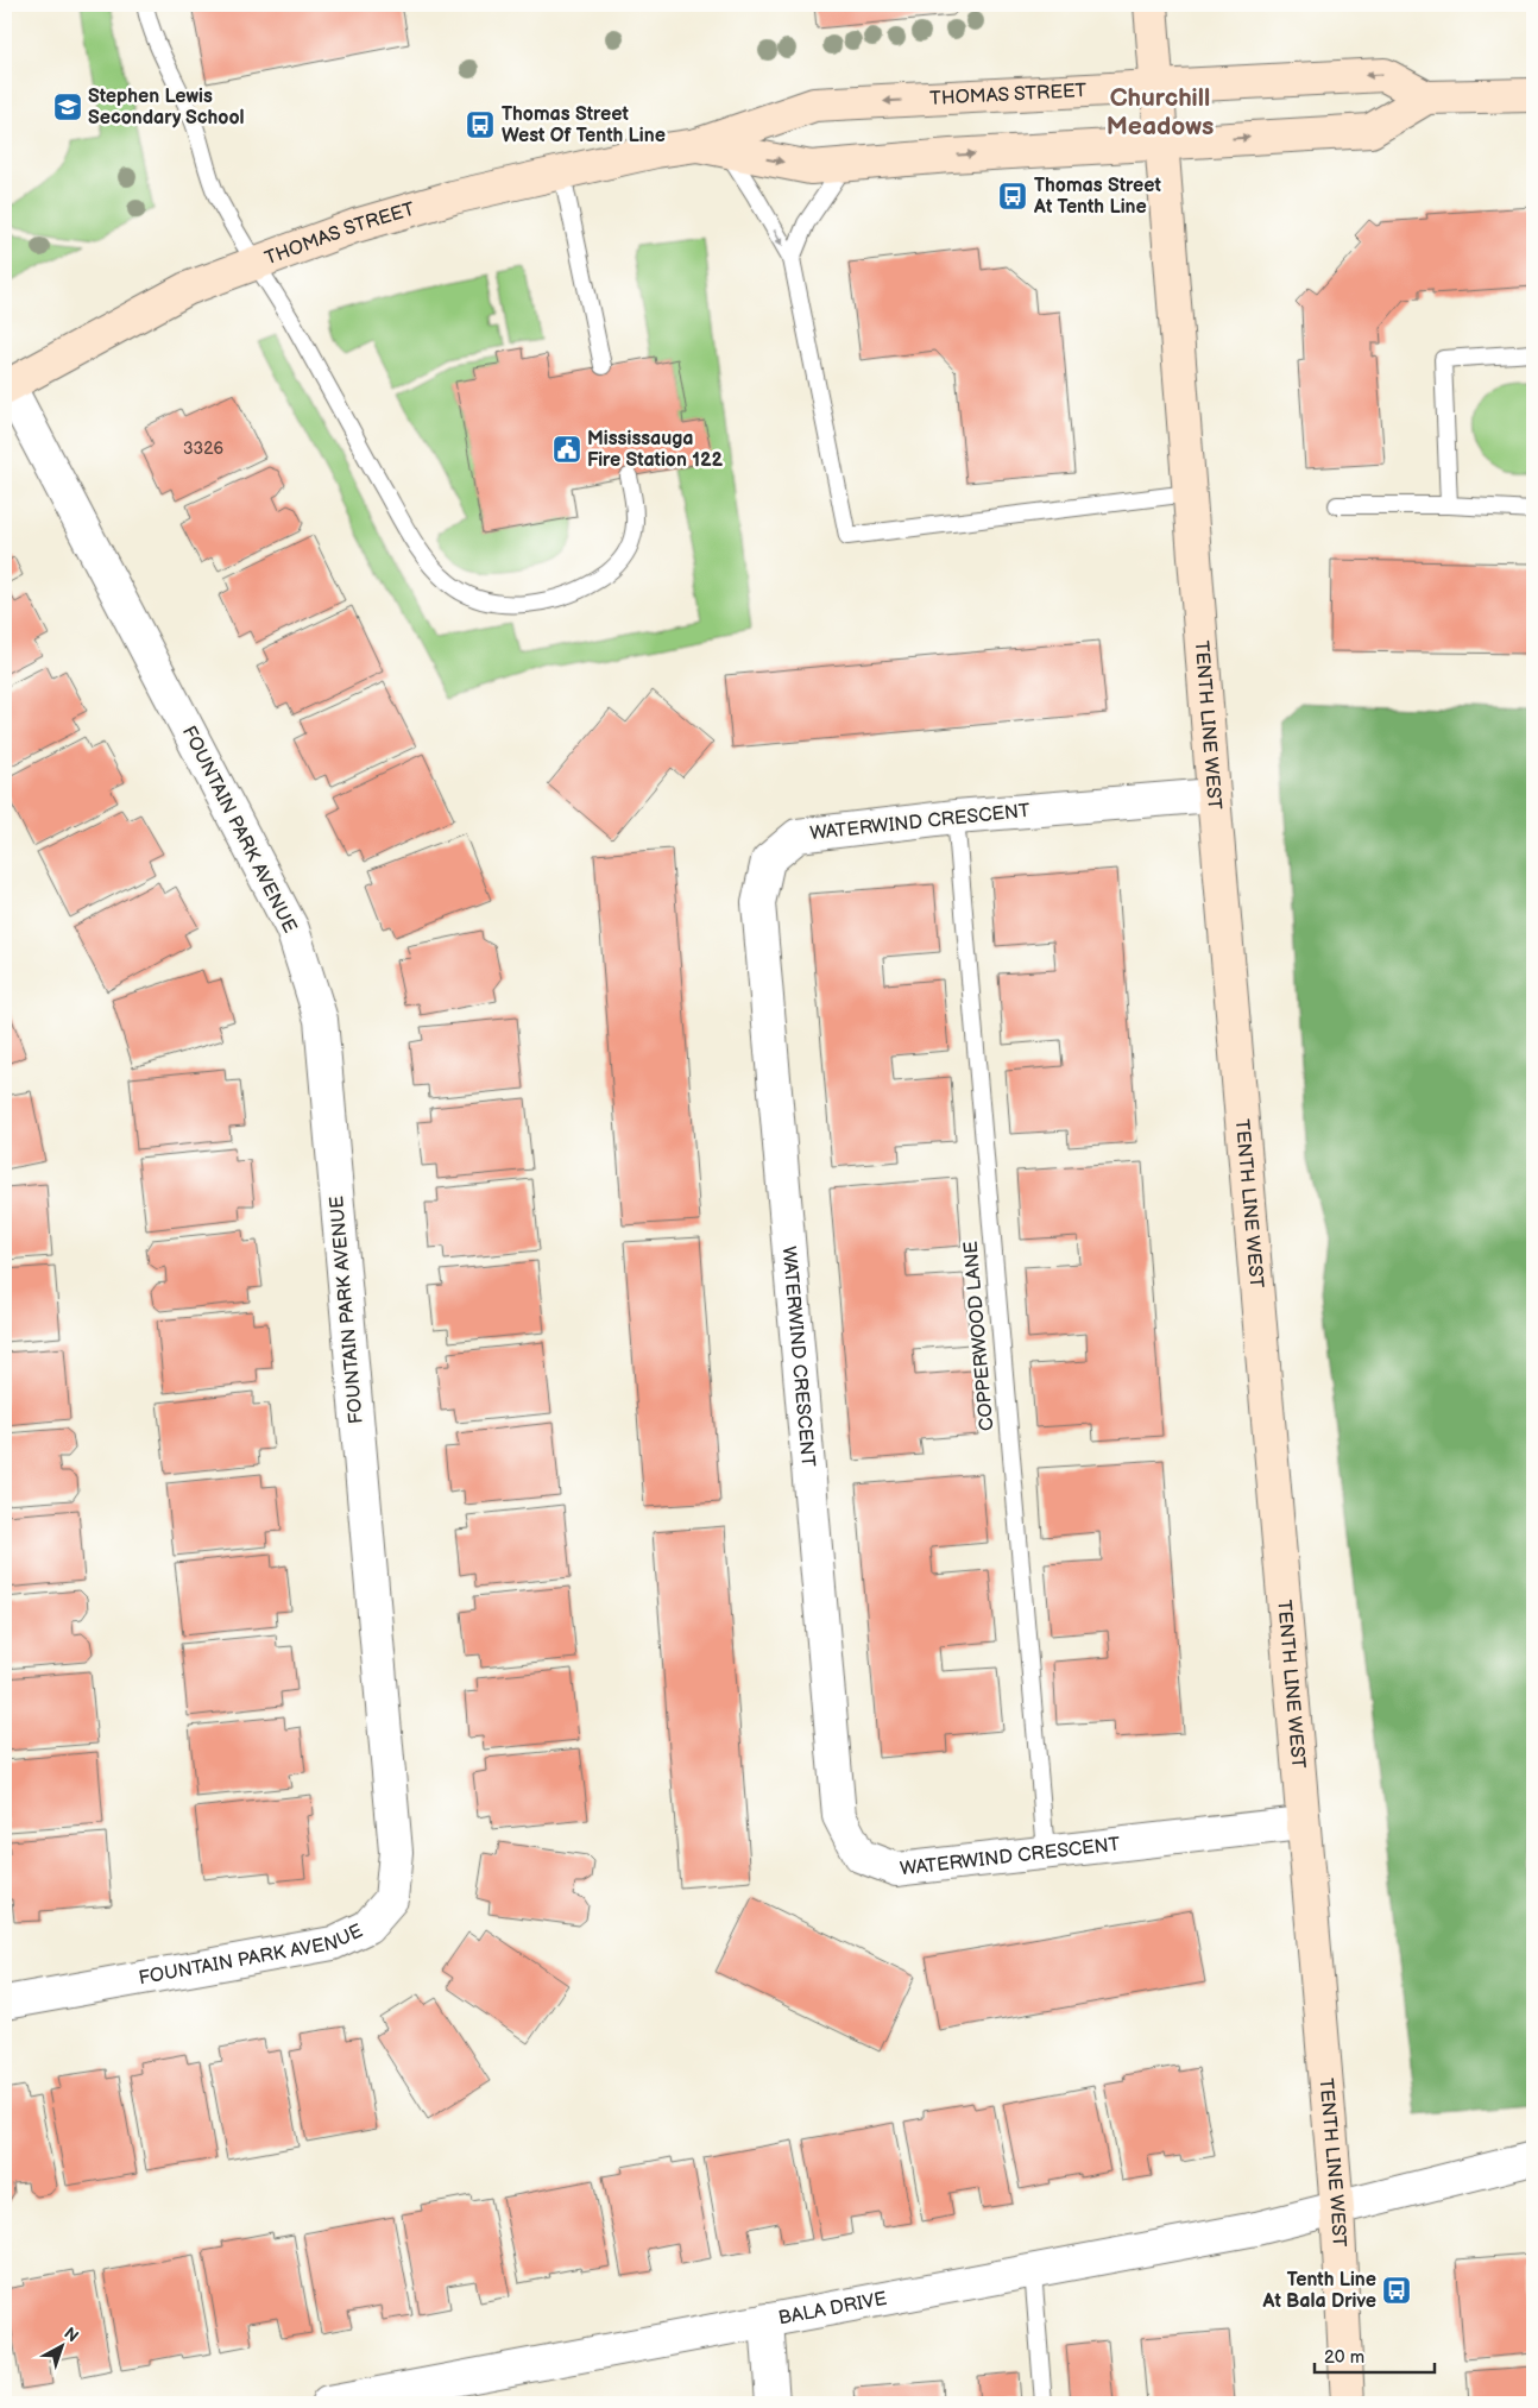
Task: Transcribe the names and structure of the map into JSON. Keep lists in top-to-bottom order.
{
  "streets": {
    "street": [
      "THOMAS STREET",
      "TENTH LINE WEST",
      "WATERWIND CRESCENT",
      "FOUNTAIN PARK AVENUE",
      "BALA DRIVE"
    ],
    "lane": ["COPPERWOOD LANE"]
  },
  "crossings": [
    ["THOMAS STREET", "TENTH LINE WEST"],
    ["THOMAS STREET", "FOUNTAIN PARK AVENUE"],
    ["TENTH LINE WEST", "WATERWIND CRESCENT"],
    ["TENTH LINE WEST", "BALA DRIVE"],
    ["WATERWIND CRESCENT", "COPPERWOOD LANE"]
  ],
  "districts": ["Churchill Meadows"],
  "places": {
    "school or university": ["Stephen Lewis Secondary School"],
    "bus stop": ["Thomas Street West Of Tenth Line", "Thomas Street At Tenth Line", "Tenth Line At Bala Drive"],
    "public building": ["Mississauga Fire Station 122"]
  },
  "house_numbers": ["3326"],
  "scale_bar": "20 m",
  "north": "top right"
}
